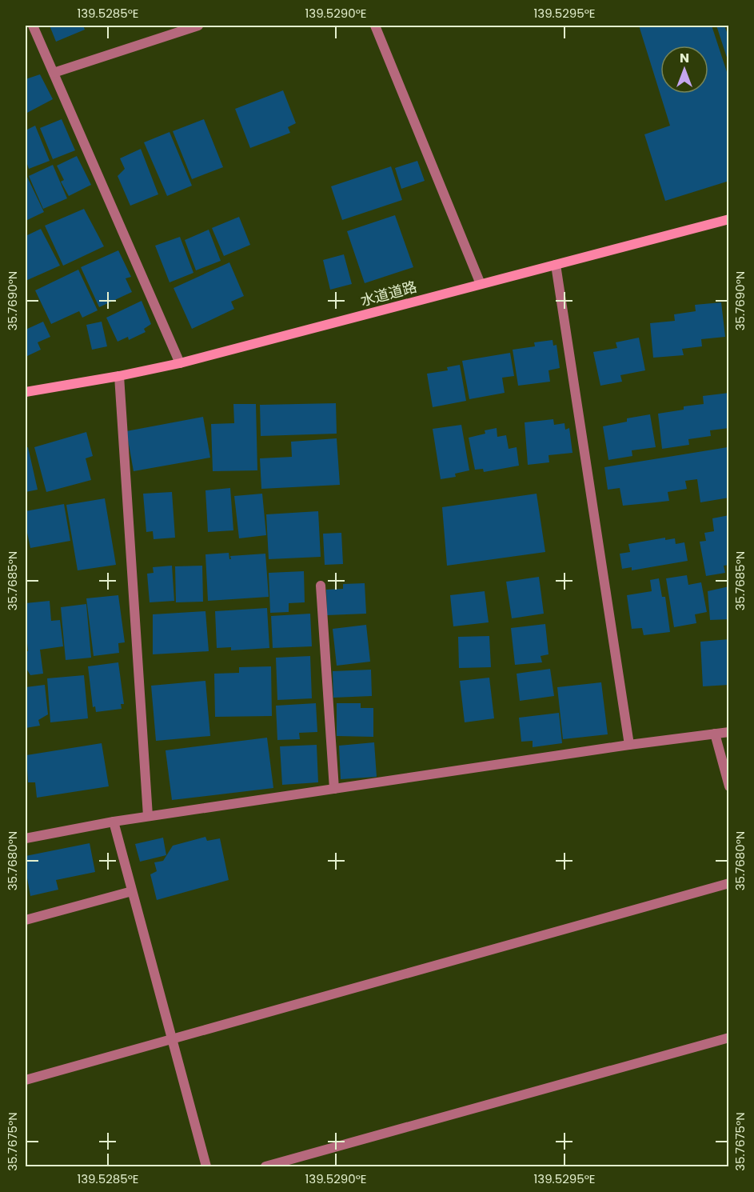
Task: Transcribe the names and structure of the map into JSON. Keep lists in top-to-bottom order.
{
  "streets": {
    "street": ["水道道路"]
  },
  "north": "top",
  "coordinates": [
    "139.5285°E",
    "139.5290°E",
    "139.5295°E",
    "35.7690°N",
    "35.7685°N",
    "35.7680°N",
    "35.7675°N"
  ]
}
